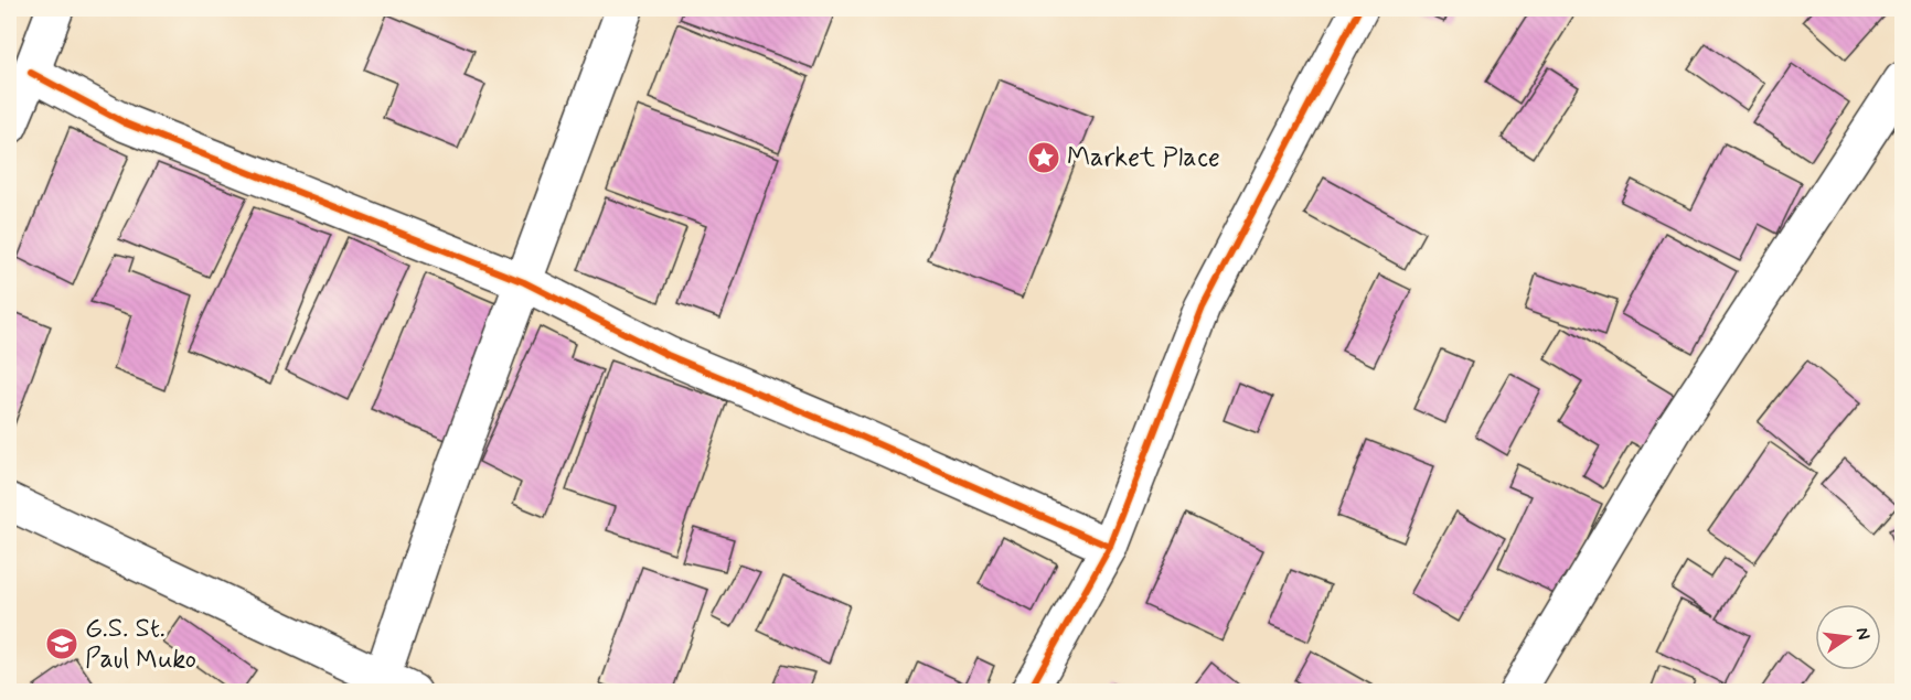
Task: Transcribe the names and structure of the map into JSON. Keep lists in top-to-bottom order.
{
  "places": {
    "place": ["Market Place"],
    "school or university": ["G.S. St. Paul Muko"]
  },
  "north": "right"
}
